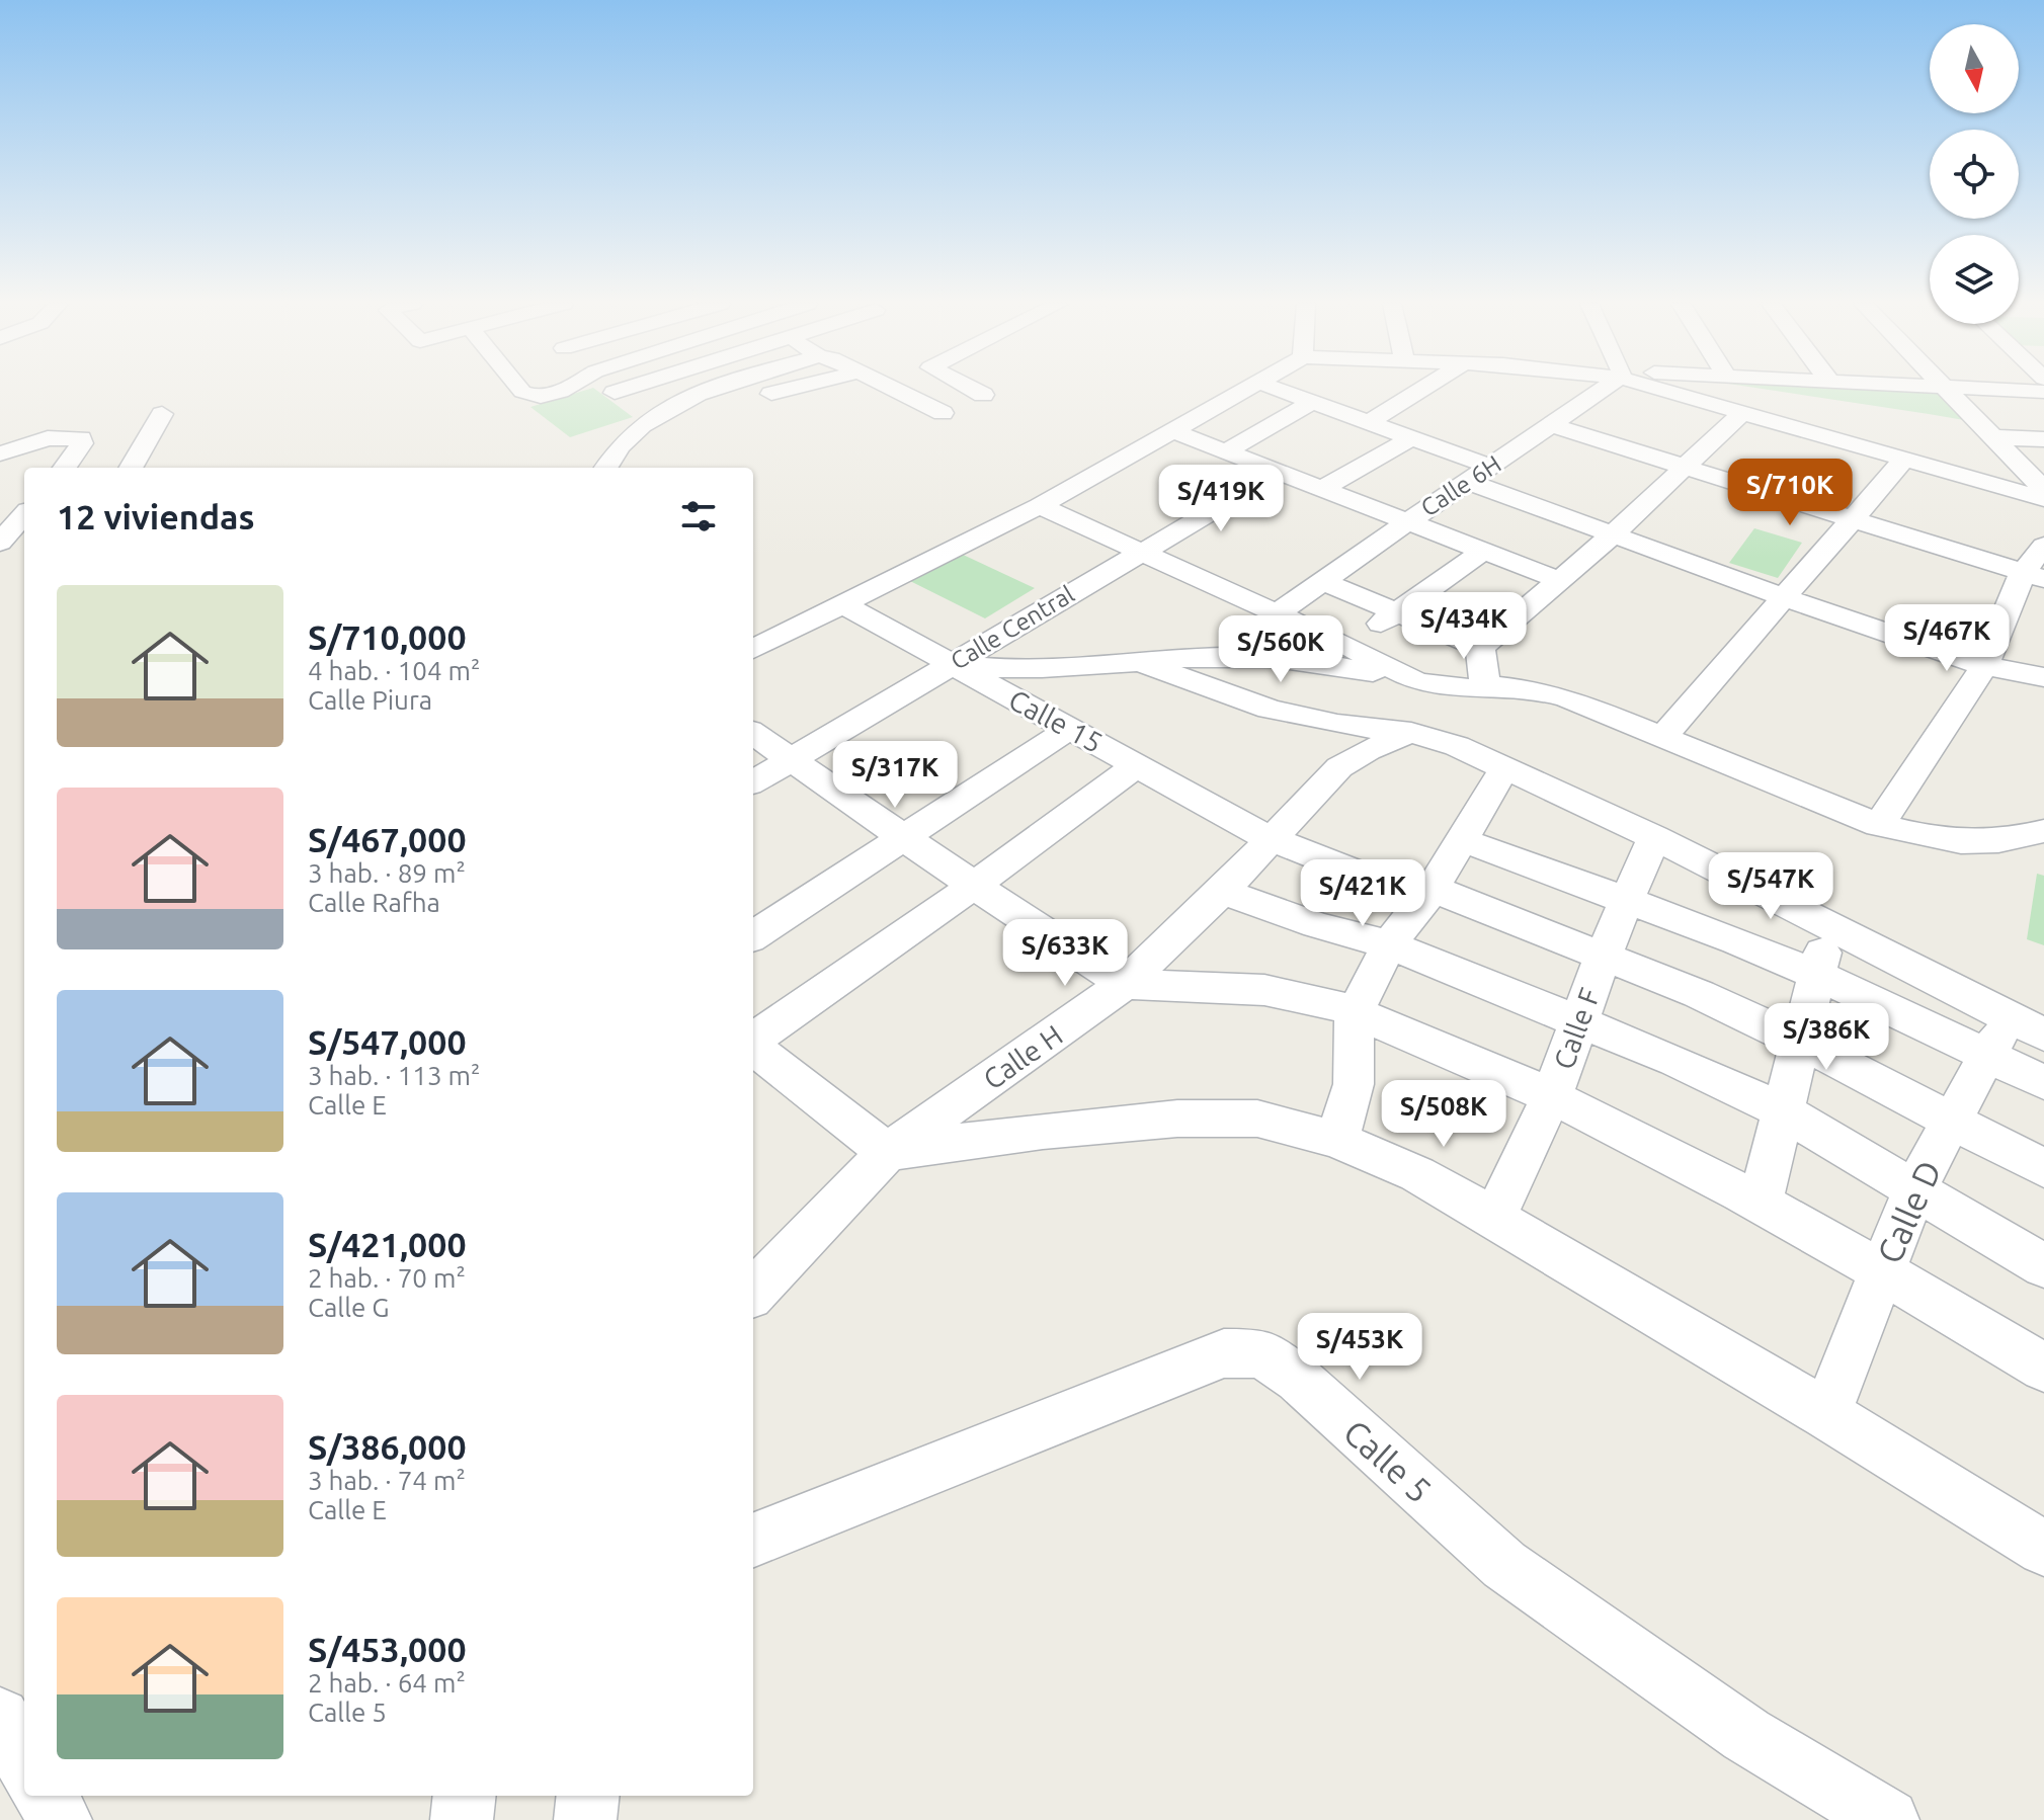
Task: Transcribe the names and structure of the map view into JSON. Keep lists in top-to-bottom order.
{
  "streets": {
    "street": [
      "Calle 6H",
      "Calle Central",
      "Calle 15",
      "Calle F",
      "Calle H",
      "Calle D",
      "Calle 5"
    ]
  },
  "crossings": [
    ["Calle Central", "Calle 15"],
    ["Calle 15", "Calle F"],
    ["Calle 15", "Calle H"],
    ["Calle 15", "Calle D"]
  ],
  "north": "bottom",
  "page": {
    "price": [
      "S/710K",
      "S/419K",
      "S/434K",
      "S/467K",
      "S/560K",
      "S/317K",
      "S/547K",
      "S/421K",
      "S/633K",
      "S/386K",
      "S/508K",
      "S/453K"
    ],
    "heading": "12 viviendas",
    "list": [
      {
        "name": "S/710,000",
        "note": "4 hab. · 104 m² · Calle Piura"
      },
      {
        "name": "S/467,000",
        "note": "3 hab. · 89 m² · Calle Rafha"
      },
      {
        "name": "S/547,000",
        "note": "3 hab. · 113 m² · Calle E"
      },
      {
        "name": "S/421,000",
        "note": "2 hab. · 70 m² · Calle G"
      },
      {
        "name": "S/386,000",
        "note": "3 hab. · 74 m² · Calle E"
      },
      {
        "name": "S/453,000",
        "note": "2 hab. · 64 m² · Calle 5"
      }
    ]
  }
}
